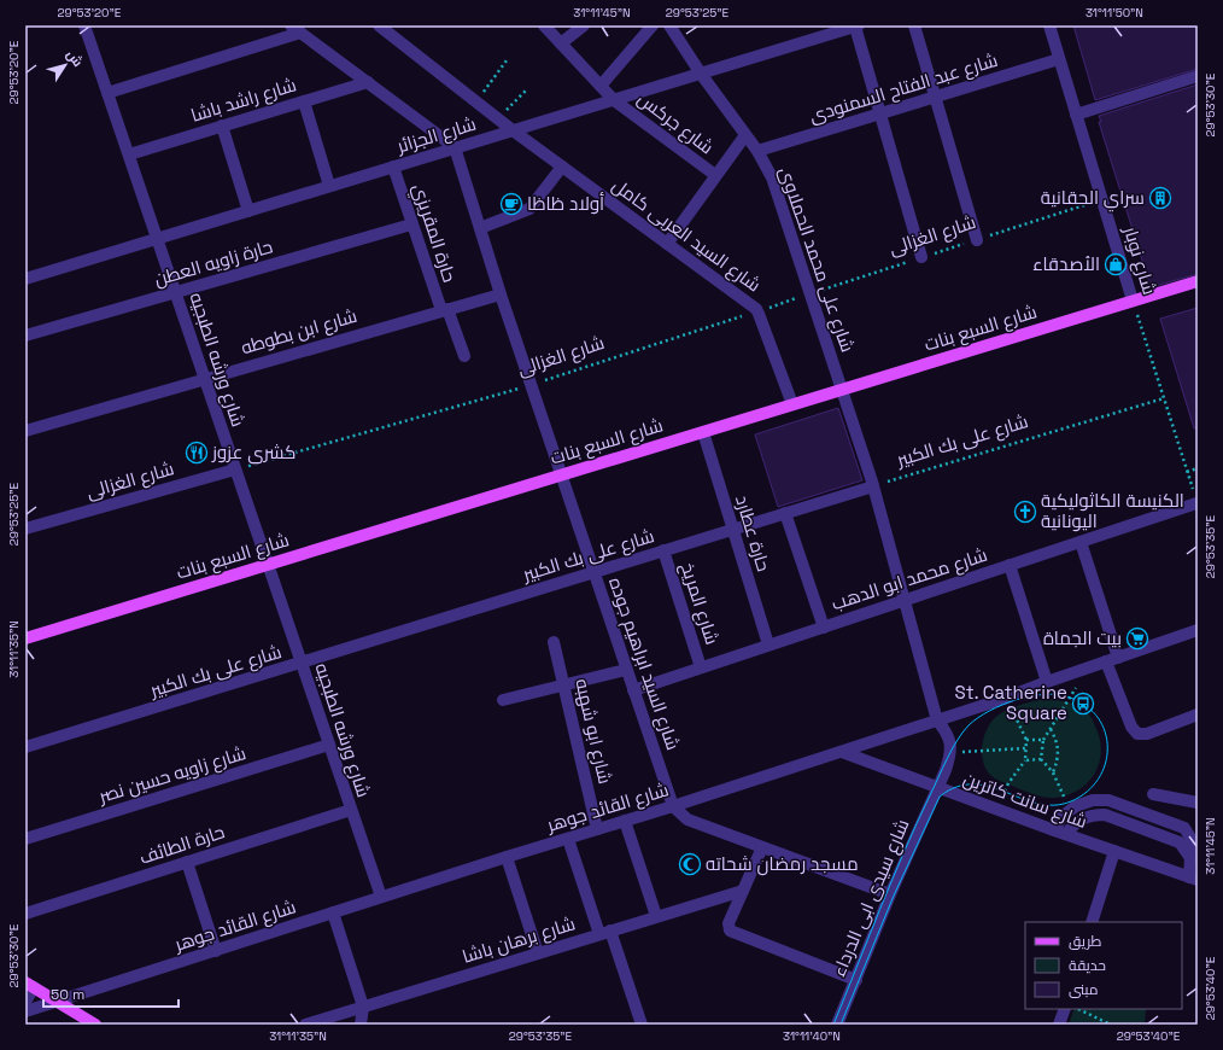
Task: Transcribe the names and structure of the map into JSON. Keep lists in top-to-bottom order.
{
  "streets": {
    "main road": ["شارع السبع بنات"],
    "street": [
      "شارع عبد الفتاح السمنودى",
      "شارع راشد باشا",
      "شارع جركس",
      "شارع الجزائر",
      "حارة المقريزي",
      "شارع السيد العربى كامل",
      "شارع الغزالى",
      "شارع على محمد الحملاوى",
      "شارع نوبار",
      "حارة زاويه العطن",
      "شارع ابن بطوطه",
      "شارع ورشه الطبجيه",
      "شارع على بك الكبير",
      "حارة عطارد",
      "شارع محمد ابو الدهب",
      "شارع المريخ",
      "شارع السيد ابراهيم جوده",
      "شارع ابو شهبه",
      "شارع زاويه حسين نصر",
      "شارع سانت كاترين",
      "شارع القائد جوهر",
      "حارة الطائف",
      "شارع سيدى ابى الدرداء",
      "شارع برهان باشا"
    ]
  },
  "crossings": [
    ["شارع عبد الفتاح السمنودى", "شارع على محمد الحملاوى"],
    ["شارع عبد الفتاح السمنودى", "شارع نوبار"],
    ["شارع راشد باشا", "شارع ورشه الطبجيه"],
    ["شارع جركس", "شارع الجزائر"],
    ["شارع الجزائر", "حارة المقريزي"],
    ["شارع الجزائر", "شارع السيد العربى كامل"],
    ["شارع الجزائر", "شارع على محمد الحملاوى"],
    ["شارع الجزائر", "شارع ورشه الطبجيه"],
    ["شارع الجزائر", "شارع السيد ابراهيم جوده"],
    ["حارة المقريزي", "حارة زاويه العطن"],
    ["حارة المقريزي", "شارع ابن بطوطه"],
    ["شارع السيد العربى كامل", "شارع الغزالى"],
    ["شارع السيد العربى كامل", "شارع السبع بنات"],
    ["شارع الغزالى", "شارع على محمد الحملاوى"],
    ["شارع الغزالى", "شارع نوبار"],
    ["شارع الغزالى", "شارع ورشه الطبجيه"],
    ["شارع الغزالى", "شارع السيد ابراهيم جوده"],
    ["شارع على محمد الحملاوى", "شارع السبع بنات"],
    ["شارع على محمد الحملاوى", "شارع على بك الكبير"],
    ["شارع على محمد الحملاوى", "شارع محمد ابو الدهب"],
    ["شارع على محمد الحملاوى", "شارع القائد جوهر"],
    ["شارع على محمد الحملاوى", "شارع سيدى ابى الدرداء"],
    ["شارع نوبار", "شارع السبع بنات"],
    ["شارع نوبار", "شارع على بك الكبير"],
    ["شارع نوبار", "شارع محمد ابو الدهب"],
    ["حارة زاويه العطن", "شارع ورشه الطبجيه"],
    ["شارع السبع بنات", "شارع ورشه الطبجيه"],
    ["شارع السبع بنات", "حارة عطارد"],
    ["شارع السبع بنات", "شارع السيد ابراهيم جوده"],
    ["شارع ابن بطوطه", "شارع ورشه الطبجيه"],
    ["شارع ابن بطوطه", "شارع السيد ابراهيم جوده"],
    ["شارع ورشه الطبجيه", "شارع على بك الكبير"],
    ["شارع ورشه الطبجيه", "شارع زاويه حسين نصر"],
    ["شارع ورشه الطبجيه", "شارع القائد جوهر"],
    ["شارع ورشه الطبجيه", "حارة الطائف"],
    ["شارع على بك الكبير", "حارة عطارد"],
    ["شارع على بك الكبير", "شارع المريخ"],
    ["شارع على بك الكبير", "شارع السيد ابراهيم جوده"],
    ["حارة عطارد", "شارع محمد ابو الدهب"],
    ["شارع محمد ابو الدهب", "شارع المريخ"],
    ["شارع محمد ابو الدهب", "شارع السيد ابراهيم جوده"],
    ["شارع السيد ابراهيم جوده", "شارع القائد جوهر"],
    ["شارع ابو شهبه", "شارع القائد جوهر"],
    ["شارع سانت كاترين", "شارع القائد جوهر"],
    ["شارع سانت كاترين", "شارع سيدى ابى الدرداء"]
  ],
  "places": {
    "building": ["سراي الحقانية"],
    "cafe": ["أولاد ظاظا"],
    "shop": ["الأصدقاء"],
    "restaurant": ["كشرى عزوز"],
    "church": ["الكنيسة الكاثوليكية اليونانية"],
    "supermarket": ["بيت الجماة"],
    "bus stop": ["St. Catherine Square"],
    "mosque": ["مسجد رمضان شحاته"]
  },
  "legend": ["طريق", "حديقة", "مبنى"],
  "scale_bar": "50 m",
  "north": "top right",
  "coordinates": [
    "29°53'20\"E",
    "31°11'45\"N",
    "29°53'25\"E",
    "31°11'50\"N",
    "29°53'30\"E",
    "29°53'35\"E",
    "31°11'35\"N",
    "29°53'40\"E",
    "31°11'40\"N"
  ]
}
